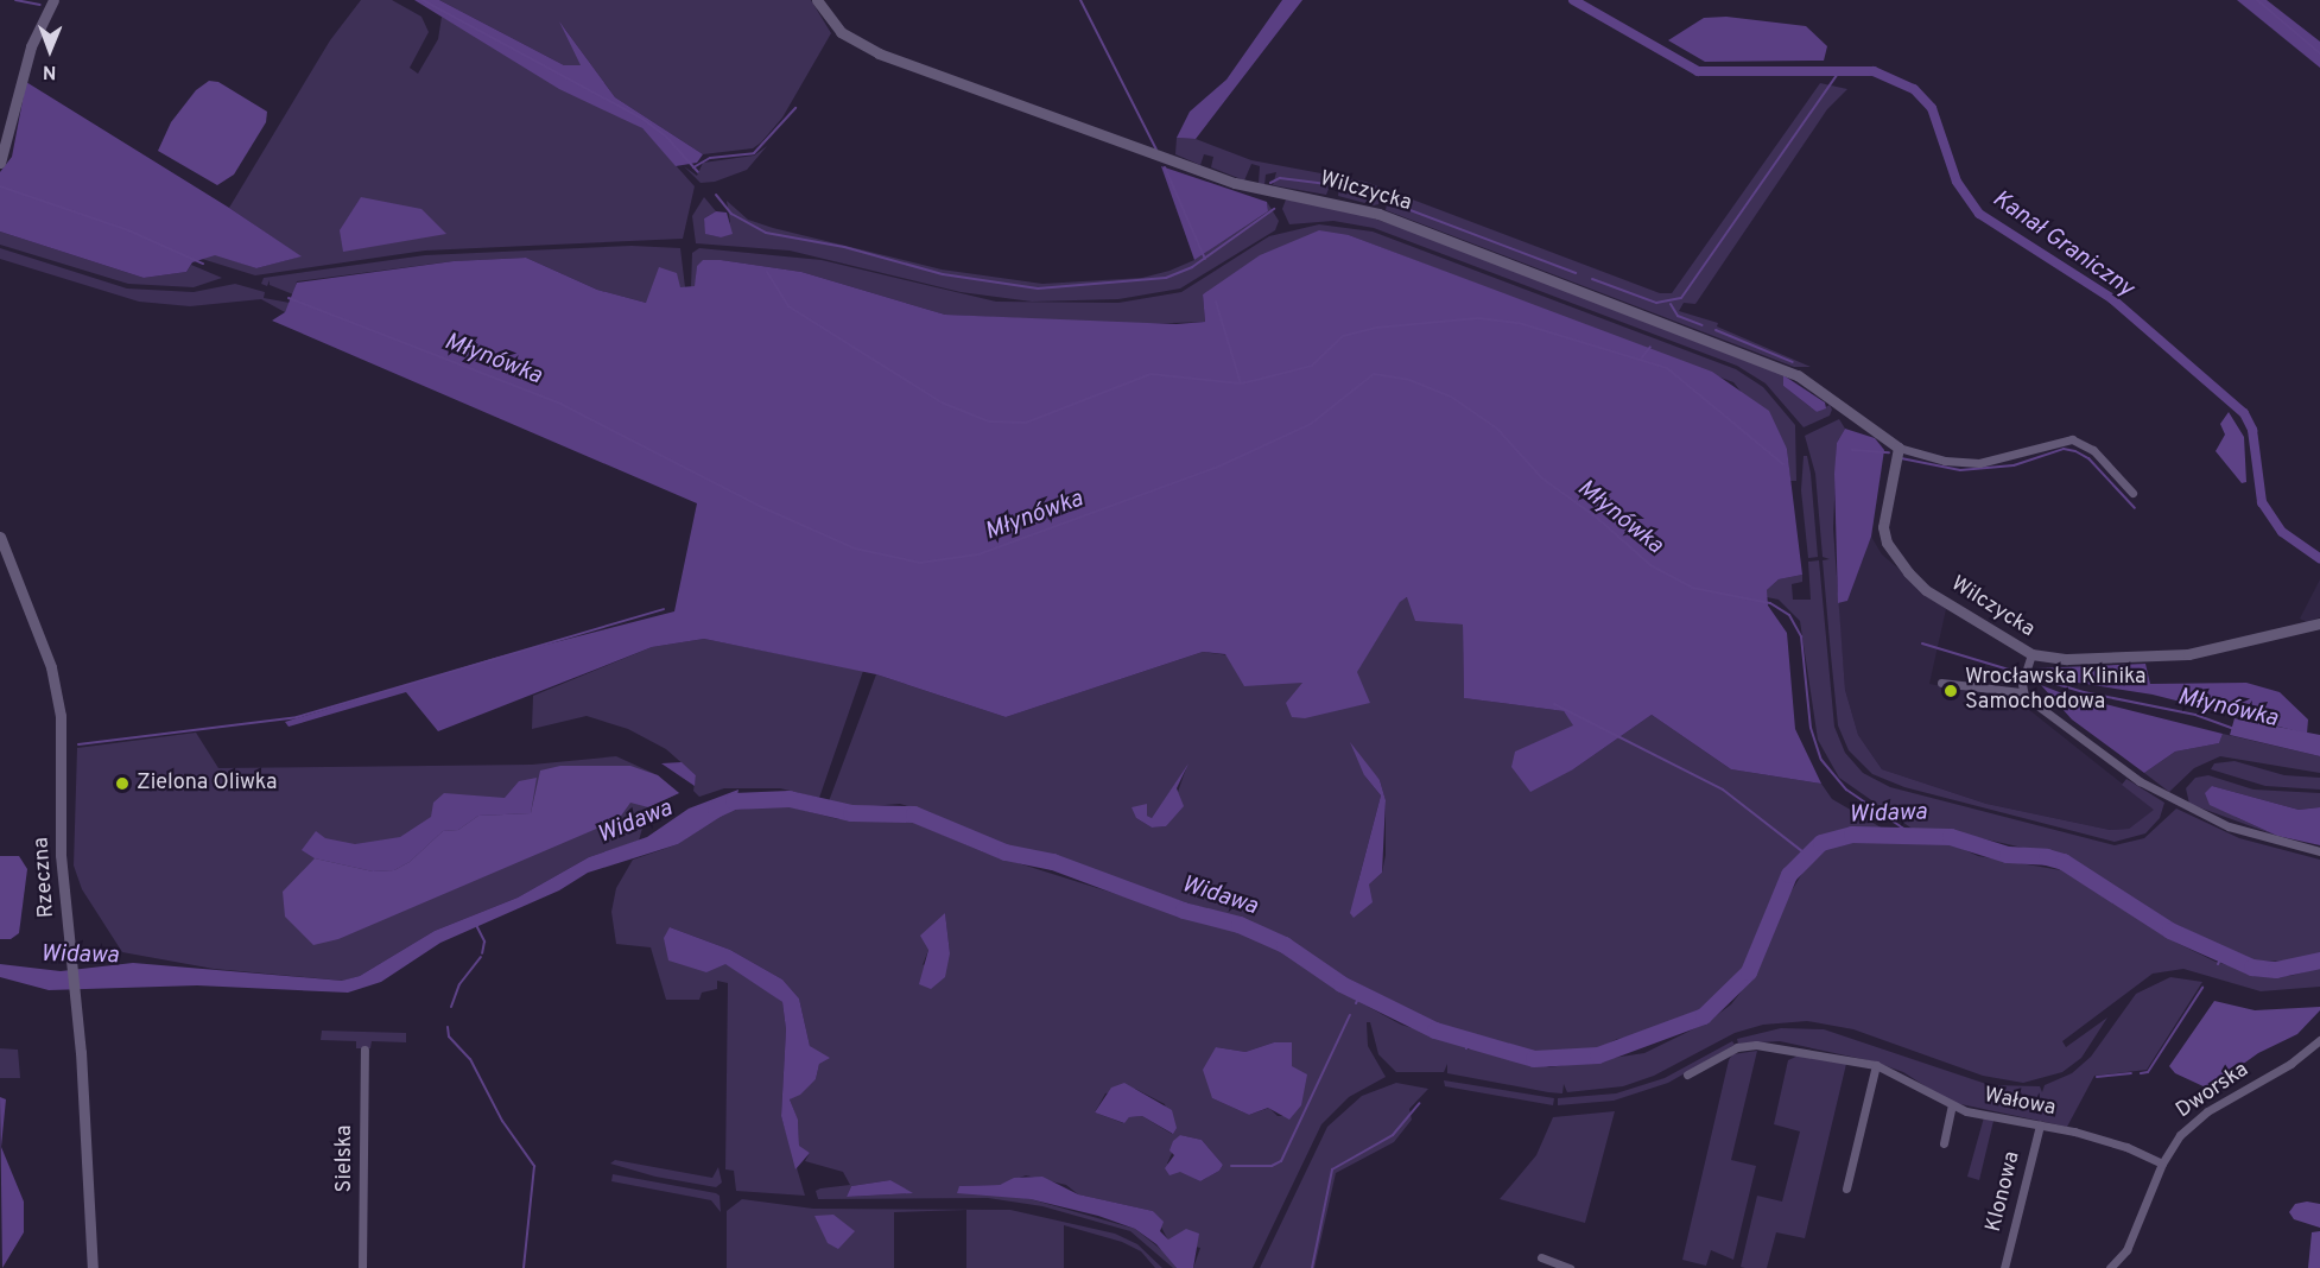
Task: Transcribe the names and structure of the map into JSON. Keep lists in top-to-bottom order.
{
  "streets": {
    "street": [
      "Wilczycka",
      "Rzeczna",
      "Dworska",
      "Wałowa",
      "Sielska",
      "Klonowa"
    ]
  },
  "crossings": [
    ["Dworska", "Wałowa"],
    ["Wałowa", "Klonowa"]
  ],
  "water": ["Kanał Graniczny", "Młynówka", "Widawa"],
  "places": ["Wrocławska Klinika Samochodowa", "Zielona Oliwka"],
  "north": "bottom"
}
